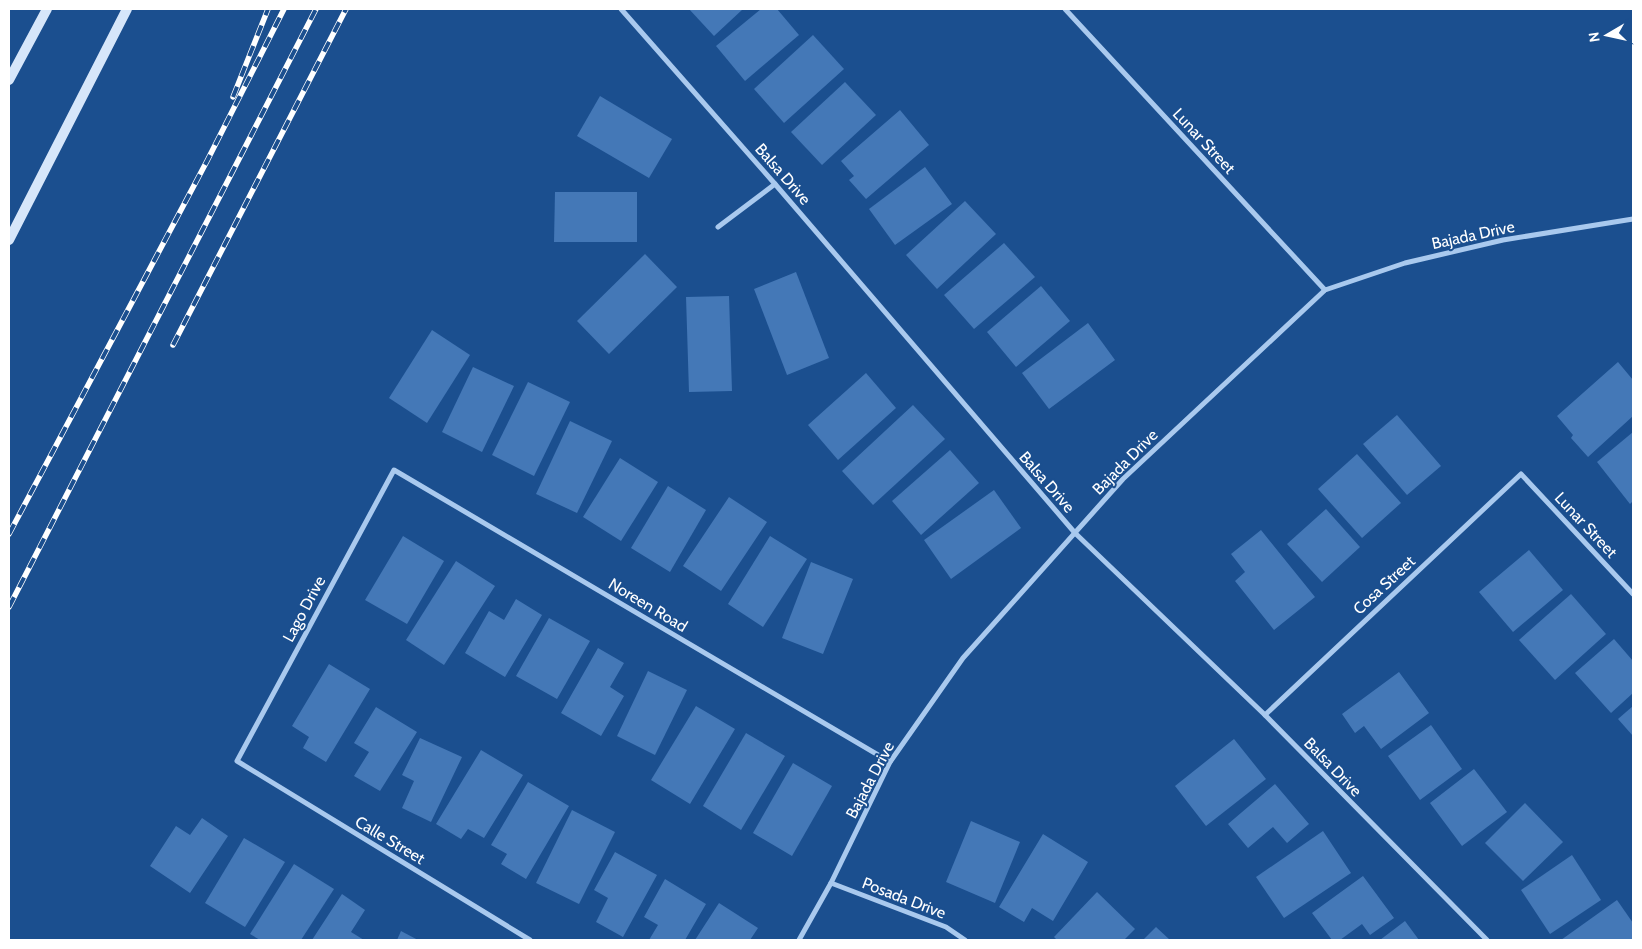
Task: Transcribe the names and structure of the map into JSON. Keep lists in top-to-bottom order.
{
  "streets": {
    "street": [
      "Lunar Street",
      "Balsa Drive",
      "Bajada Drive",
      "Cosa Street",
      "Noreen Road",
      "Lago Drive",
      "Calle Street",
      "Posada Drive"
    ]
  },
  "crossings": [
    ["Lunar Street", "Bajada Drive"],
    ["Lunar Street", "Cosa Street"],
    ["Balsa Drive", "Bajada Drive"],
    ["Balsa Drive", "Cosa Street"],
    ["Bajada Drive", "Noreen Road"],
    ["Bajada Drive", "Posada Drive"],
    ["Noreen Road", "Lago Drive"],
    ["Lago Drive", "Calle Street"]
  ],
  "north": "left"
}
